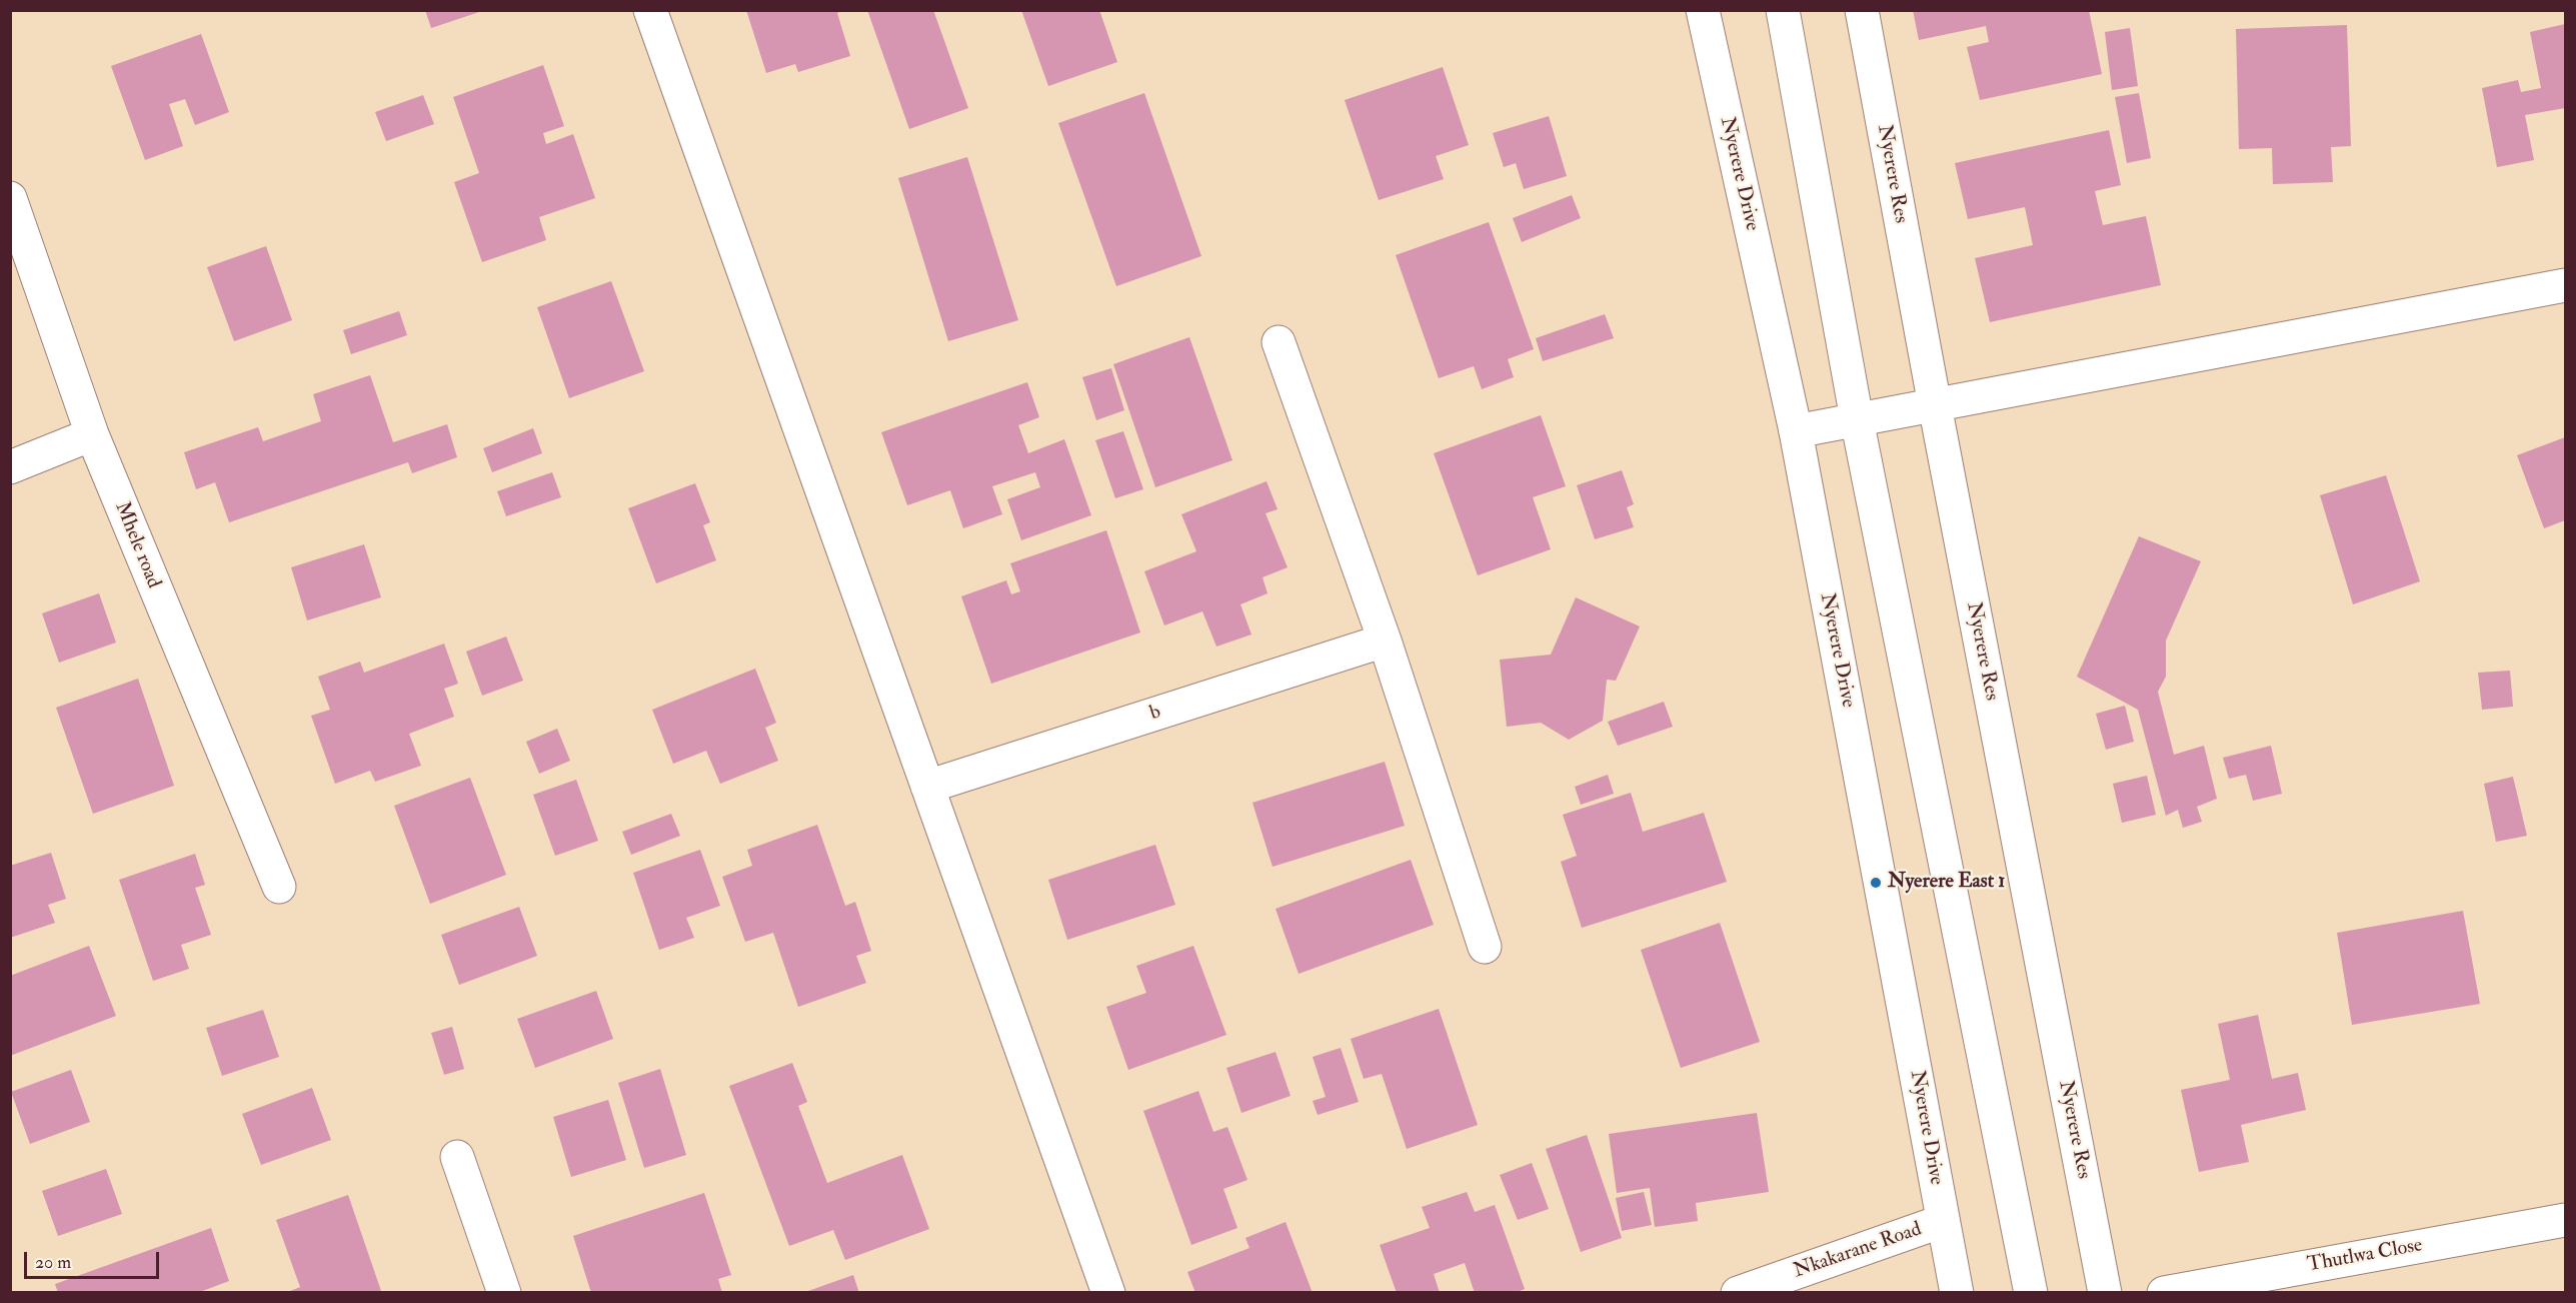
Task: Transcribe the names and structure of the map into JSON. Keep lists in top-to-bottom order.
{
  "streets": {
    "street": [
      "Nyerere Drive",
      "Nyerere Res",
      "Mhele road",
      "b",
      "Nkakarane Road",
      "Thutlwa Close"
    ]
  },
  "crossings": [
    ["Nyerere Drive", "Nkakarane Road"]
  ],
  "places": ["Nyerere East 1"],
  "scale_bar": "20 m"
}
